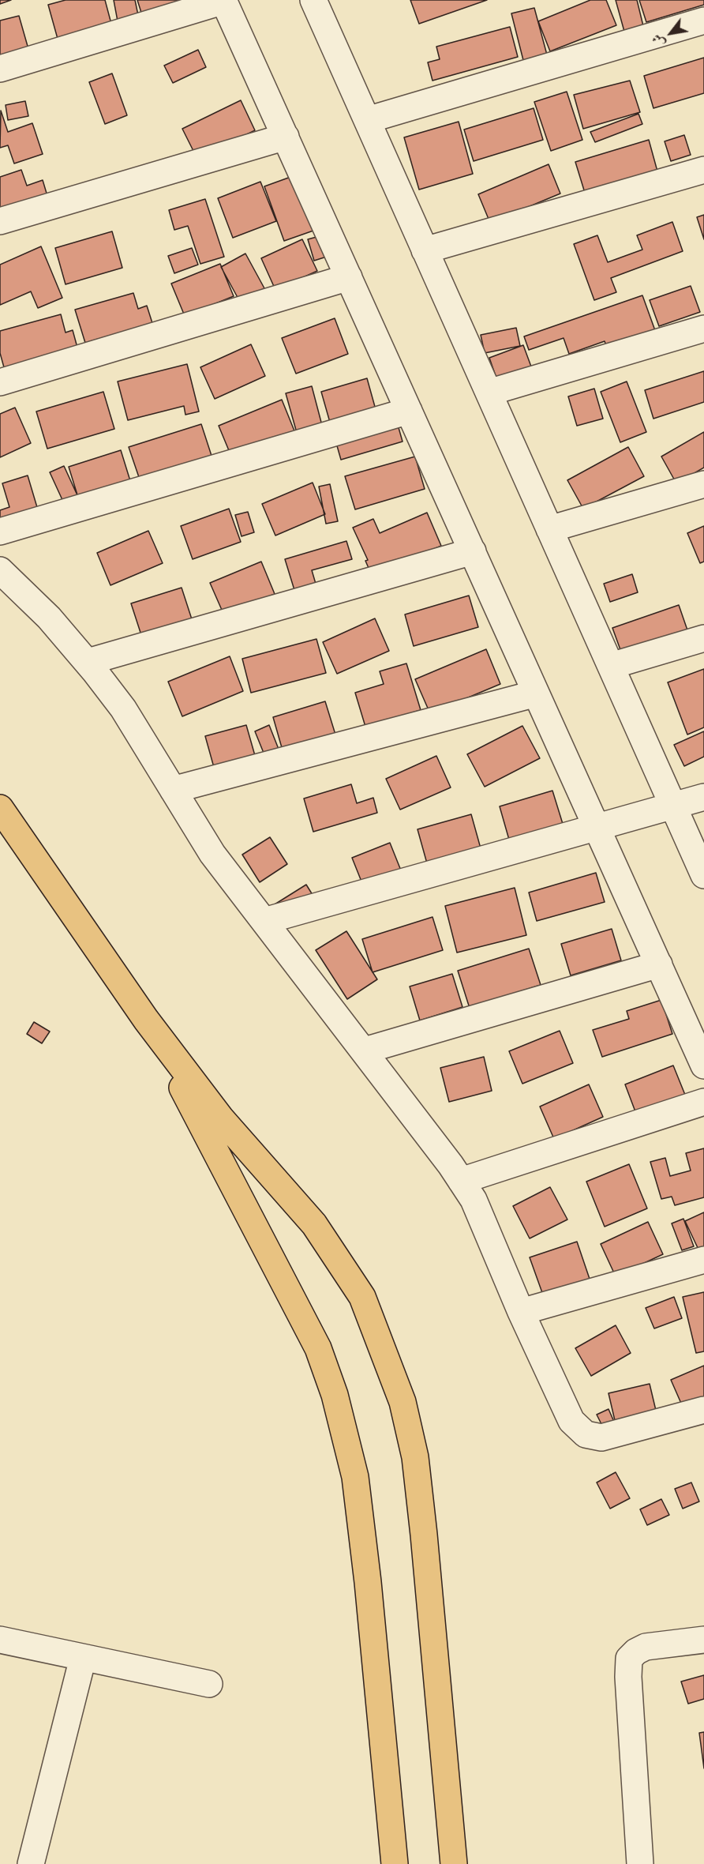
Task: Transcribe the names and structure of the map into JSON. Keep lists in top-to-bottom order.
{
  "north": "bottom left"
}
